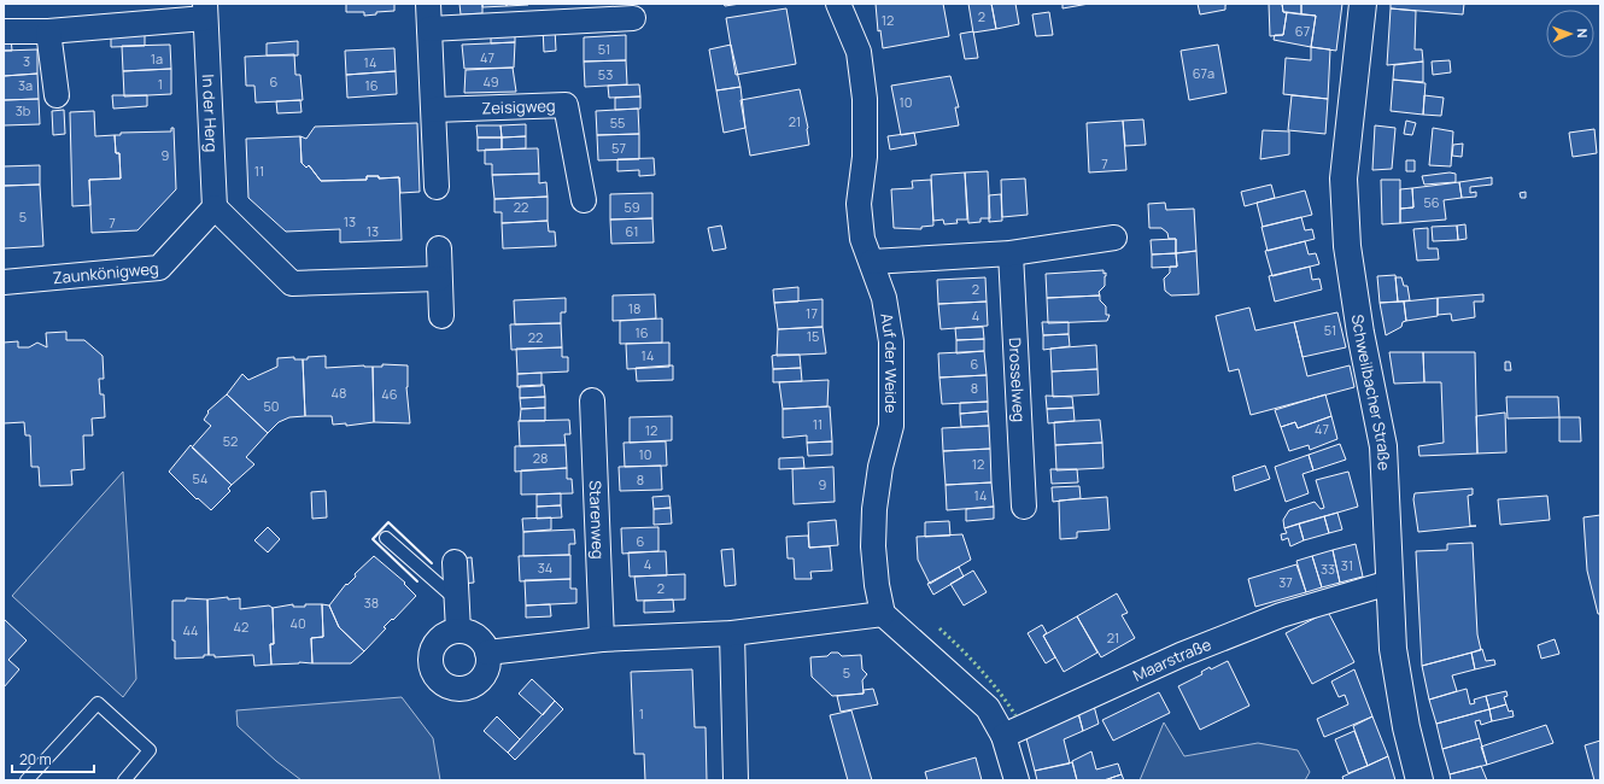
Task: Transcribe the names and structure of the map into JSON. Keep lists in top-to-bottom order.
{
  "streets": {
    "main road": ["Schweilbacher Straße"],
    "street": [
      "Zeisigweg",
      "In der Herg",
      "Zaunkönigweg",
      "Auf der Weide",
      "Drosselweg",
      "Starenweg",
      "Maarstraße"
    ]
  },
  "crossings": [
    ["In der Herg", "Zaunkönigweg"],
    ["Schweilbacher Straße", "Maarstraße"]
  ],
  "house_numbers": [
    "2",
    "12",
    "67",
    "51",
    "47",
    "1a",
    "3",
    "14",
    "67a",
    "53",
    "6",
    "49",
    "1",
    "3a",
    "16",
    "10",
    "3b",
    "21",
    "55",
    "57",
    "9",
    "7",
    "11",
    "56",
    "22",
    "59",
    "5",
    "13",
    "7",
    "13",
    "61",
    "2",
    "18",
    "17",
    "4",
    "51",
    "16",
    "15",
    "22",
    "14",
    "6",
    "8",
    "48",
    "46",
    "50",
    "11",
    "47",
    "12",
    "52",
    "10",
    "28",
    "12",
    "54",
    "8",
    "9",
    "14",
    "6",
    "4",
    "31",
    "34",
    "33",
    "37",
    "2",
    "38",
    "40",
    "42",
    "44",
    "21",
    "5",
    "1"
  ],
  "scale_bar": "20 m",
  "north": "right"
}
